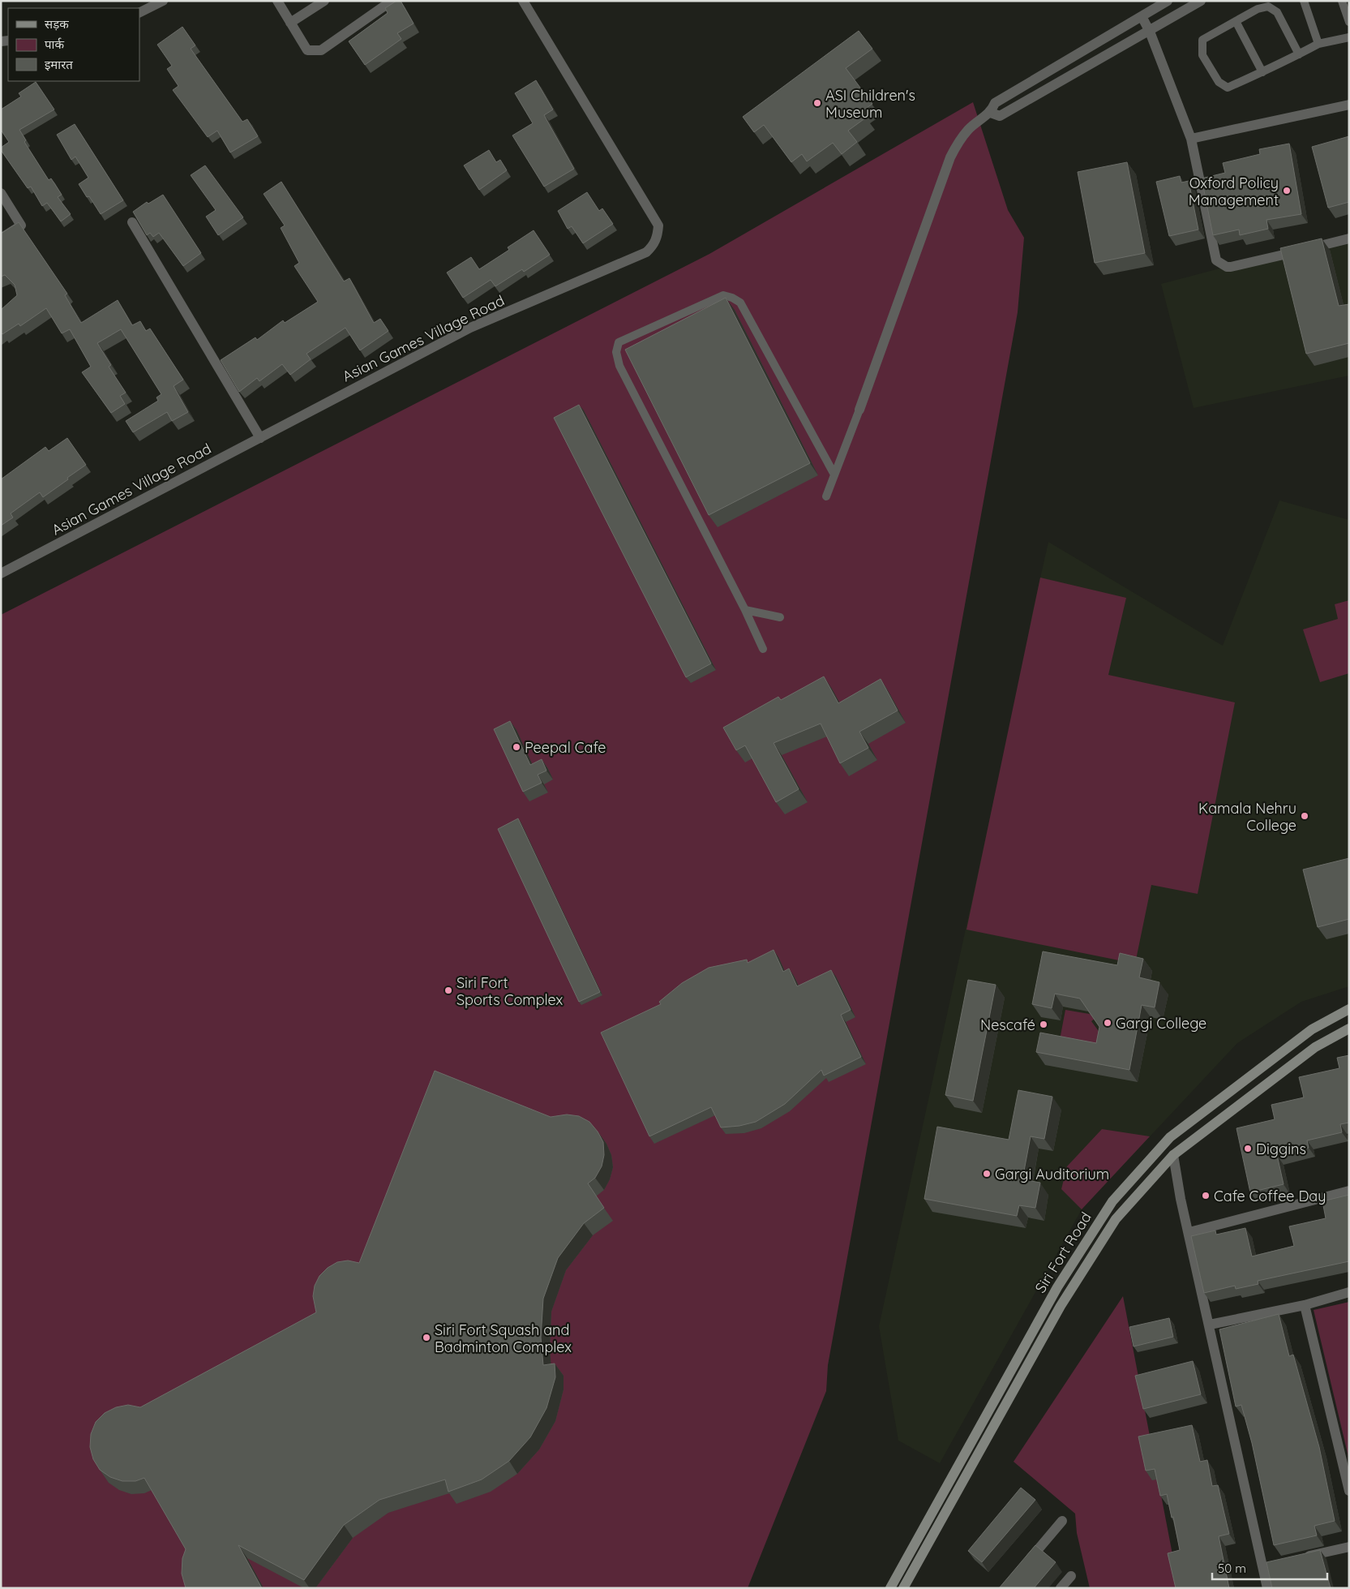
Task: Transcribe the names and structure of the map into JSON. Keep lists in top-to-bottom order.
{
  "streets": {
    "street": ["Asian Games Village Road", "Siri Fort Road"]
  },
  "places": [
    "ASI Children's Museum",
    "Oxford Policy Management",
    "Peepal Cafe",
    "Kamala Nehru College",
    "Siri Fort Sports Complex",
    "Gargi College",
    "Nescafé",
    "Diggins",
    "Gargi Auditorium",
    "Cafe Coffee Day",
    "Siri Fort Squash and Badminton Complex"
  ],
  "legend": ["सड़क", "पार्क", "इमारत"],
  "scale_bar": "50 m"
}
